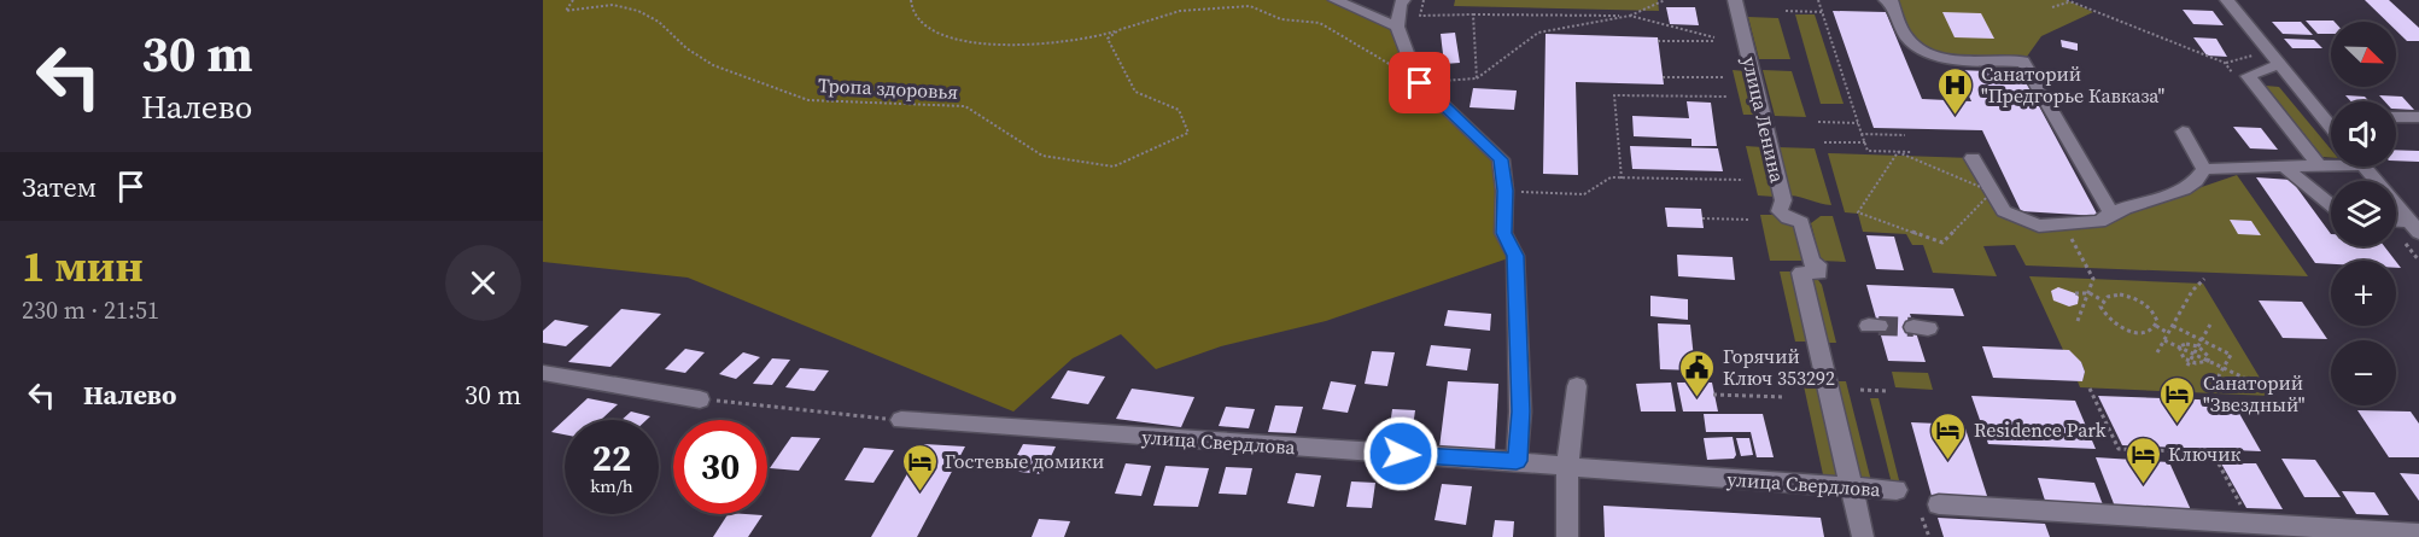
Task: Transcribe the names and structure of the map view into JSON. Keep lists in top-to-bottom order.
{
  "streets": {
    "street": ["улица Ленина", "улица Свердлова"],
    "path": ["Тропа здоровья"]
  },
  "crossings": [
    ["улица Ленина", "улица Свердлова"]
  ],
  "places": {
    "hospital": ["Санаторий \"Предгорье Кавказа\""],
    "public building": ["Горячий Ключ 353292"],
    "hotel": [
      "Санаторий \"Звездный\"",
      "Residence Park",
      "Ключик",
      "Гостевые домики"
    ]
  },
  "north": "bottom right",
  "page": {
    "turn": ["30 m", "Налево"],
    "map_buttons": ["+", "−"],
    "then": "Затем",
    "heading": ["1 мин", "230 m · 21:51"],
    "list": [
      {
        "name": "Налево",
        "value": "30 m"
      }
    ],
    "speed": "22 km/h",
    "limit": "30"
  }
}
